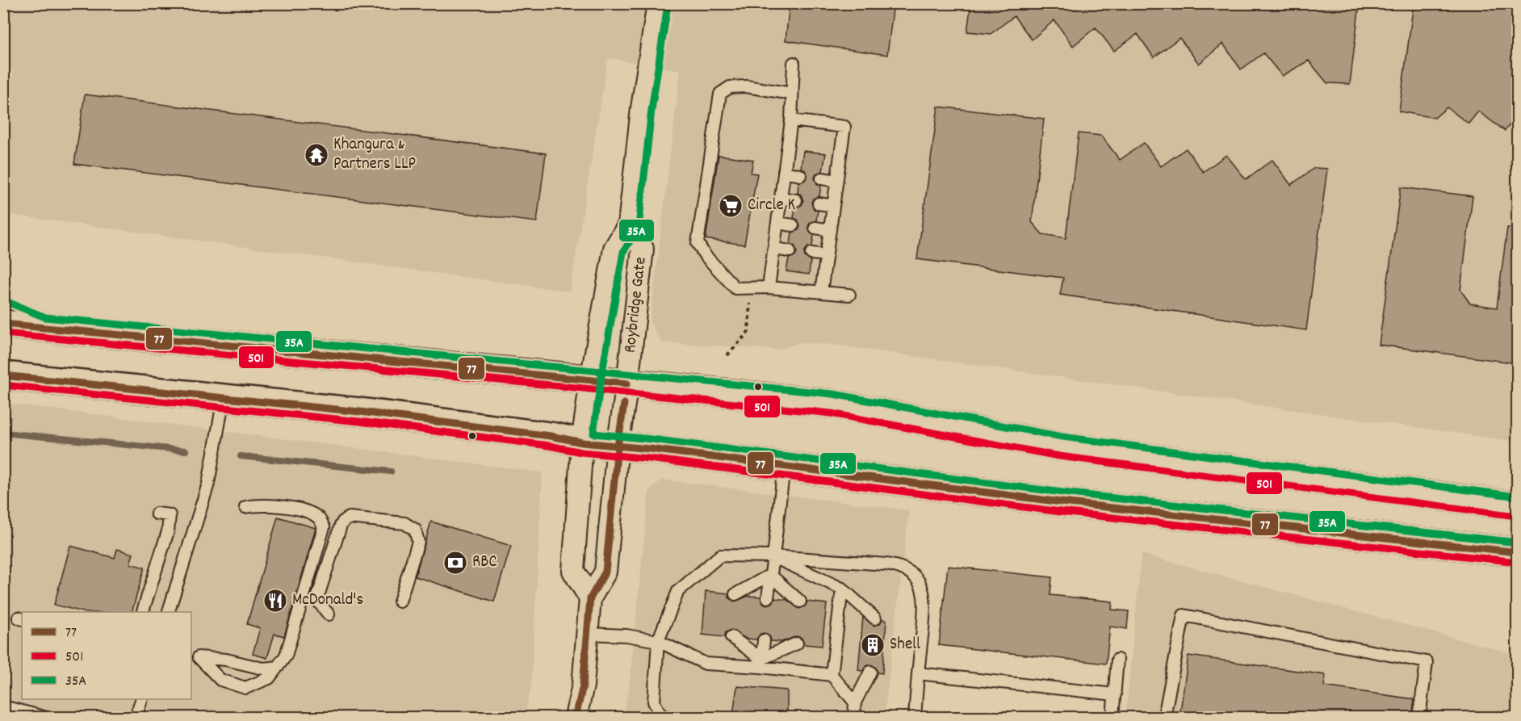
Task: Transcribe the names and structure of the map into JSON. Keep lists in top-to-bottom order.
{
  "streets": {
    "street": ["Roybridge Gate"]
  },
  "places": {
    "temple": ["Khangura & Partners LLP"],
    "supermarket": ["Circle K"],
    "bank": ["RBC"],
    "restaurant": ["McDonald's"],
    "building": ["Shell"]
  },
  "lines": ["transit line 35A", "transit line 77", "transit line 501"],
  "legend": ["77", "501", "35A"]
}
